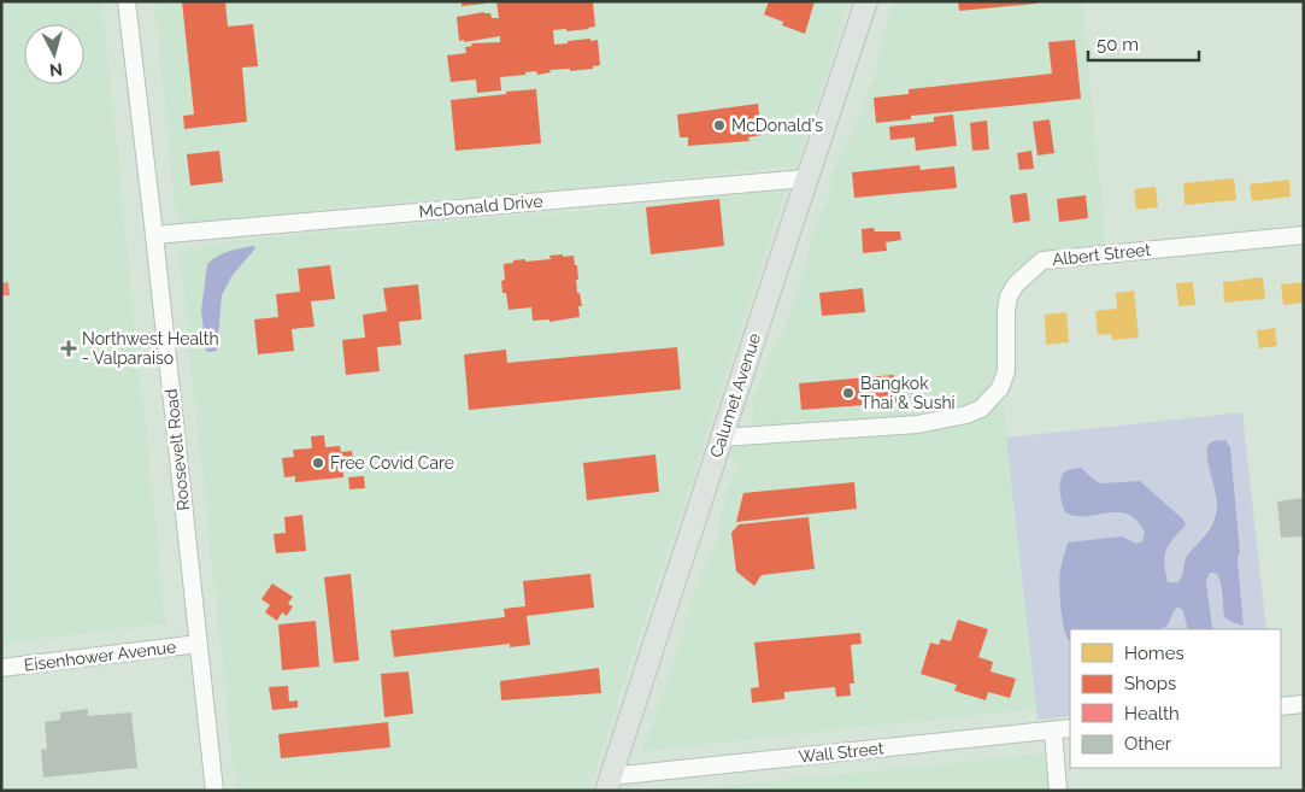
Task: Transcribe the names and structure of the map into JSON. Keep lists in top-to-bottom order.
{
  "streets": {
    "main road": ["Calumet Avenue"],
    "street": [
      "McDonald Drive",
      "Albert Street",
      "Roosevelt Road",
      "Eisenhower Avenue",
      "Wall Street"
    ]
  },
  "crossings": [
    ["McDonald Drive", "Calumet Avenue"],
    ["McDonald Drive", "Roosevelt Road"],
    ["Albert Street", "Calumet Avenue"],
    ["Calumet Avenue", "Wall Street"],
    ["Roosevelt Road", "Eisenhower Avenue"]
  ],
  "places": {
    "other": ["McDonald's", "Bangkok Thai & Sushi", "Free Covid Care"],
    "health": ["Northwest Health - Valparaiso"]
  },
  "legend": [
    "Homes",
    "Shops",
    "Health",
    "Other"
  ],
  "scale_bar": "50 m",
  "north": "bottom"
}
